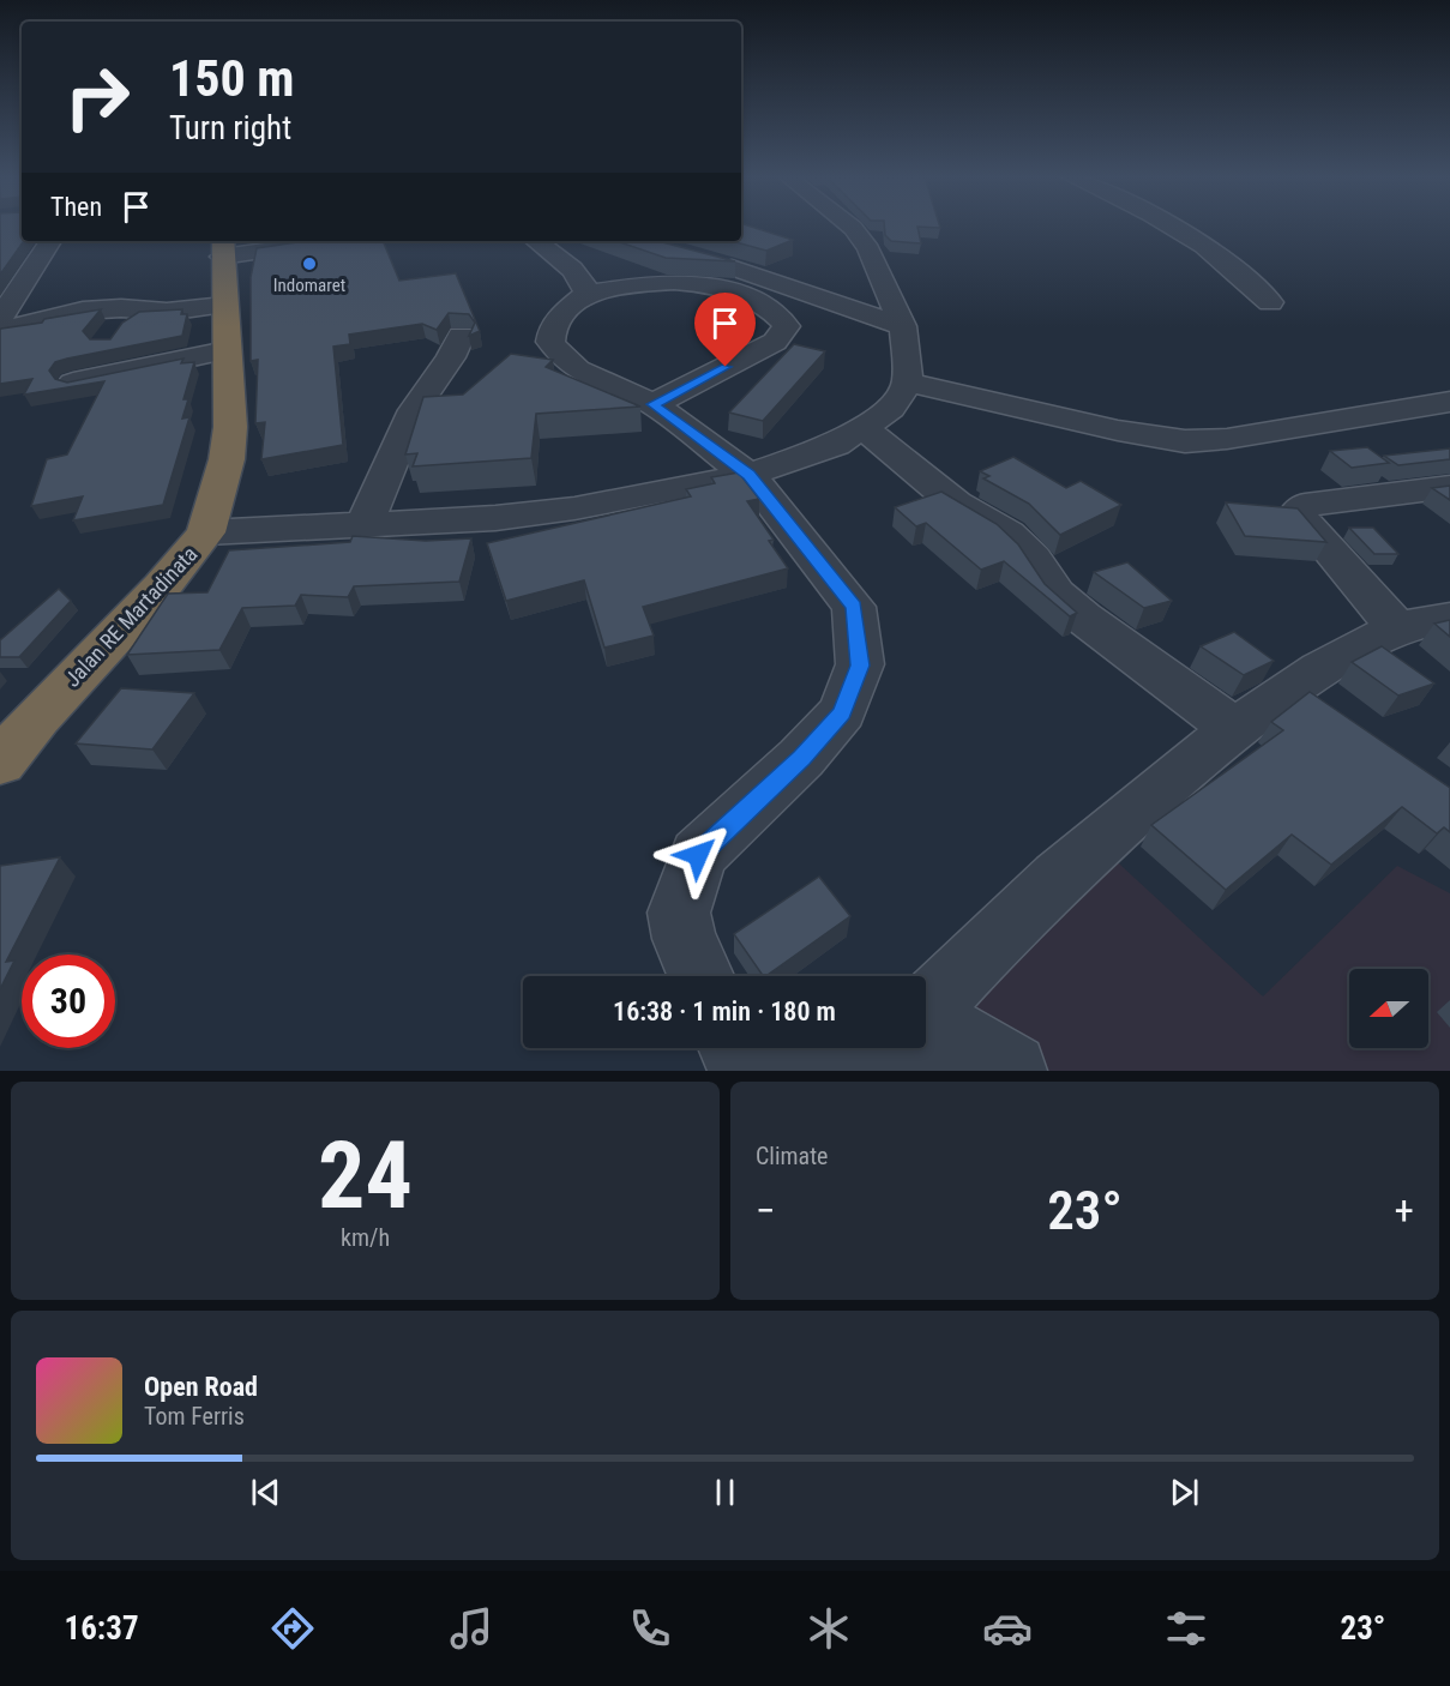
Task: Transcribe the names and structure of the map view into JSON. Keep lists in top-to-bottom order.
{
  "streets": {
    "highway": ["Jalan RE Martadinata"]
  },
  "places": ["Indomaret"],
  "north": "left",
  "page": {
    "turn": ["150 m", "Turn right"],
    "then": "Then",
    "limit": "30",
    "trip": "16:38 · 1 min · 180 m",
    "tile": [
      ["24", "km/h"],
      "Climate"
    ],
    "heat": ["−", "23°", "+"],
    "song": ["Open Road", "Tom Ferris"],
    "tabs": ["16:37", "23°"]
  }
}
